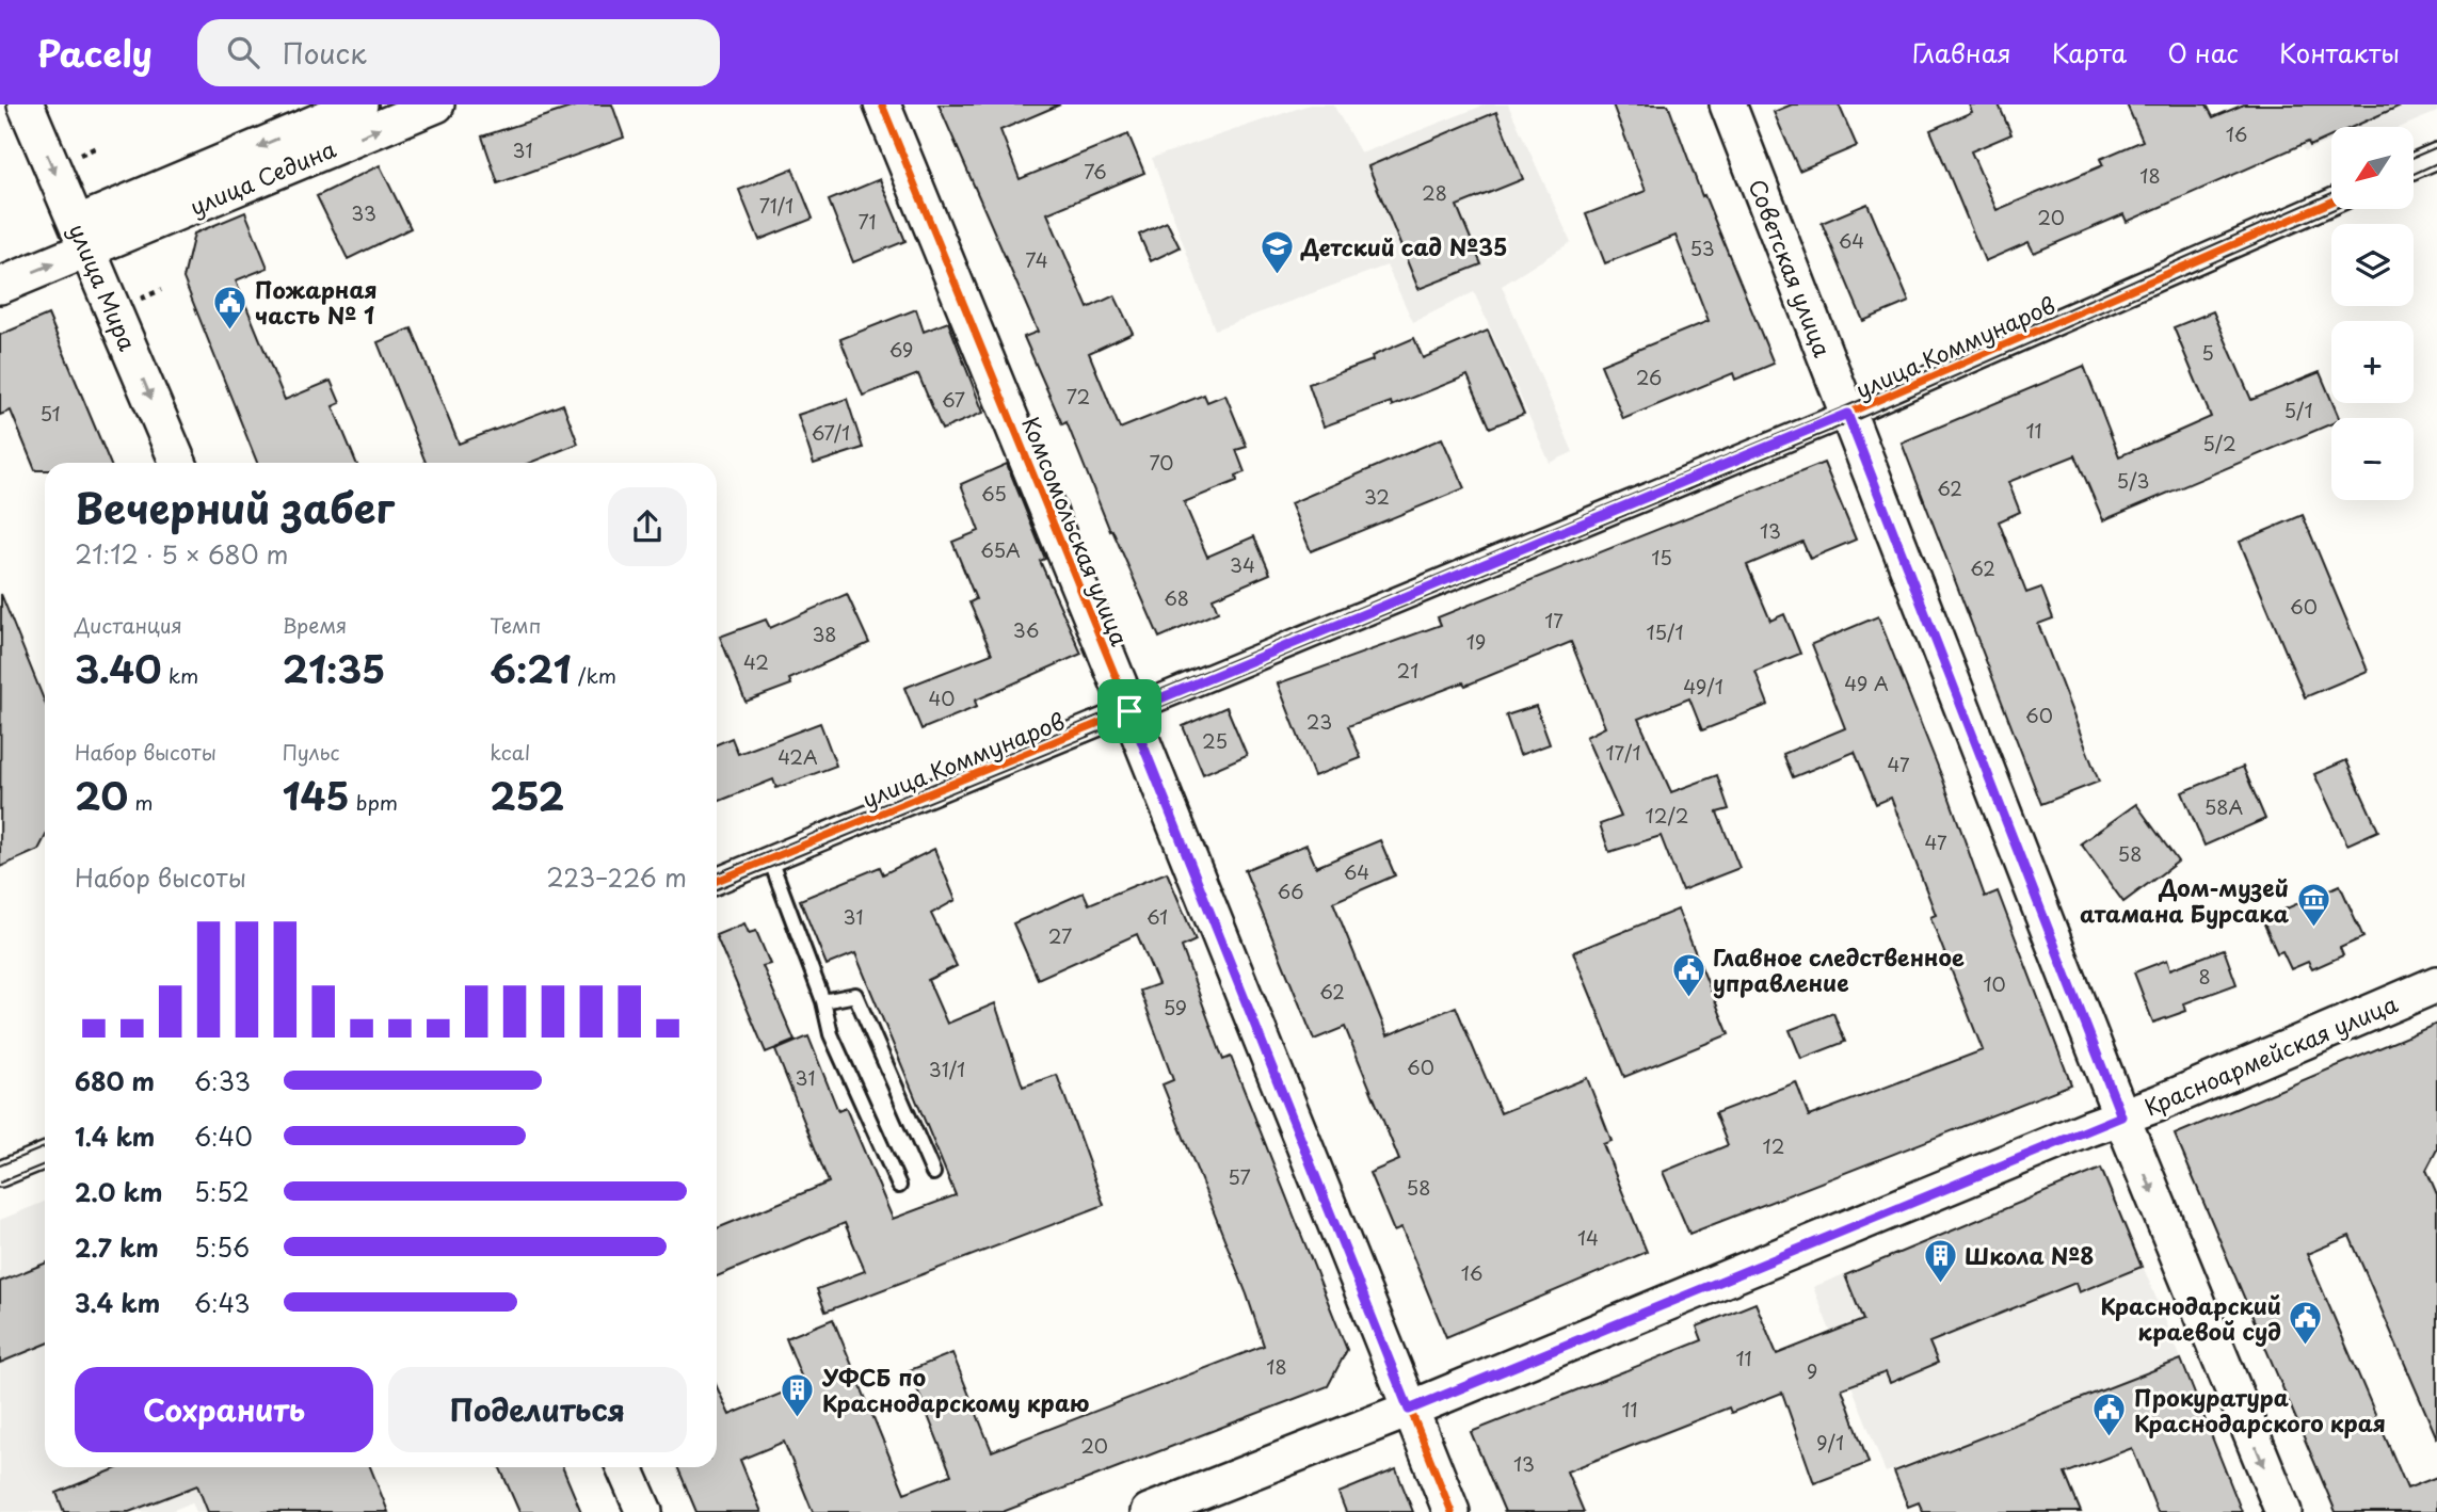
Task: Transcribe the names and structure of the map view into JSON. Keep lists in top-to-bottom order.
{
  "streets": {
    "street": [
      "улица Седина",
      "Советская улица",
      "улица Мира",
      "улица Коммунаров",
      "Комсомольская улица",
      "Красноармейская улица"
    ]
  },
  "crossings": [
    ["улица Седина", "улица Мира"],
    ["Советская улица", "улица Коммунаров"],
    ["Советская улица", "Красноармейская улица"],
    ["улица Коммунаров", "Комсомольская улица"],
    ["Комсомольская улица", "Красноармейская улица"]
  ],
  "places": {
    "school or university": ["Детский сад №35"],
    "public building": [
      "Пожарная часть № 1",
      "Главное следственное управление",
      "Краснодарский краевой суд",
      "Прокуратура Краснодарского края"
    ],
    "museum": ["Дом-музей атамана Бурсака"],
    "building": ["Школа №8", "УФСБ по Краснодарскому краю"]
  },
  "house_numbers": [
    "16",
    "31",
    "76",
    "18",
    "28",
    "71/1",
    "33",
    "20",
    "71",
    "64",
    "53",
    "74",
    "69",
    "5",
    "26",
    "72",
    "67",
    "5/1",
    "51",
    "11",
    "67/1",
    "5/2",
    "70",
    "5/3",
    "62",
    "65",
    "32",
    "13",
    "65А",
    "15",
    "34",
    "62",
    "68",
    "60",
    "17",
    "36",
    "15/1",
    "38",
    "19",
    "42",
    "21",
    "49 А",
    "49/1",
    "40",
    "60",
    "23",
    "25",
    "17/1",
    "42А",
    "47",
    "58А",
    "12/2",
    "47",
    "58",
    "64",
    "66",
    "31",
    "61",
    "27",
    "8",
    "10",
    "62",
    "59",
    "60",
    "31/1",
    "31",
    "12",
    "57",
    "58",
    "14",
    "16",
    "11",
    "18",
    "9",
    "11",
    "9/1",
    "20",
    "13"
  ],
  "north": "bottom left",
  "page": {
    "header": "Pacely",
    "search": "Поиск",
    "nav": [
      "Главная",
      "Карта",
      "О нас",
      "Контакты"
    ],
    "map_buttons": ["+", "−"],
    "heading": ["Вечерний забег", "21:12 · 5 × 680 m"],
    "stats": [
      ["Дистанция", "3.40 km"],
      ["Время", "21:35"],
      ["Темп", "6:21 /km"],
      ["Набор высоты", "20 m"],
      ["Пульс", "145 bpm"],
      ["kcal", "252"]
    ],
    "chart": ["Набор высоты", "223–226 m"],
    "list": [
      {
        "name": "680 m",
        "note": "6:33"
      },
      {
        "name": "1.4 km",
        "note": "6:40"
      },
      {
        "name": "2.0 km",
        "note": "5:52"
      },
      {
        "name": "2.7 km",
        "note": "5:56"
      },
      {
        "name": "3.4 km",
        "note": "6:43"
      }
    ],
    "buttons": ["Сохранить", "Поделиться"]
  }
}
